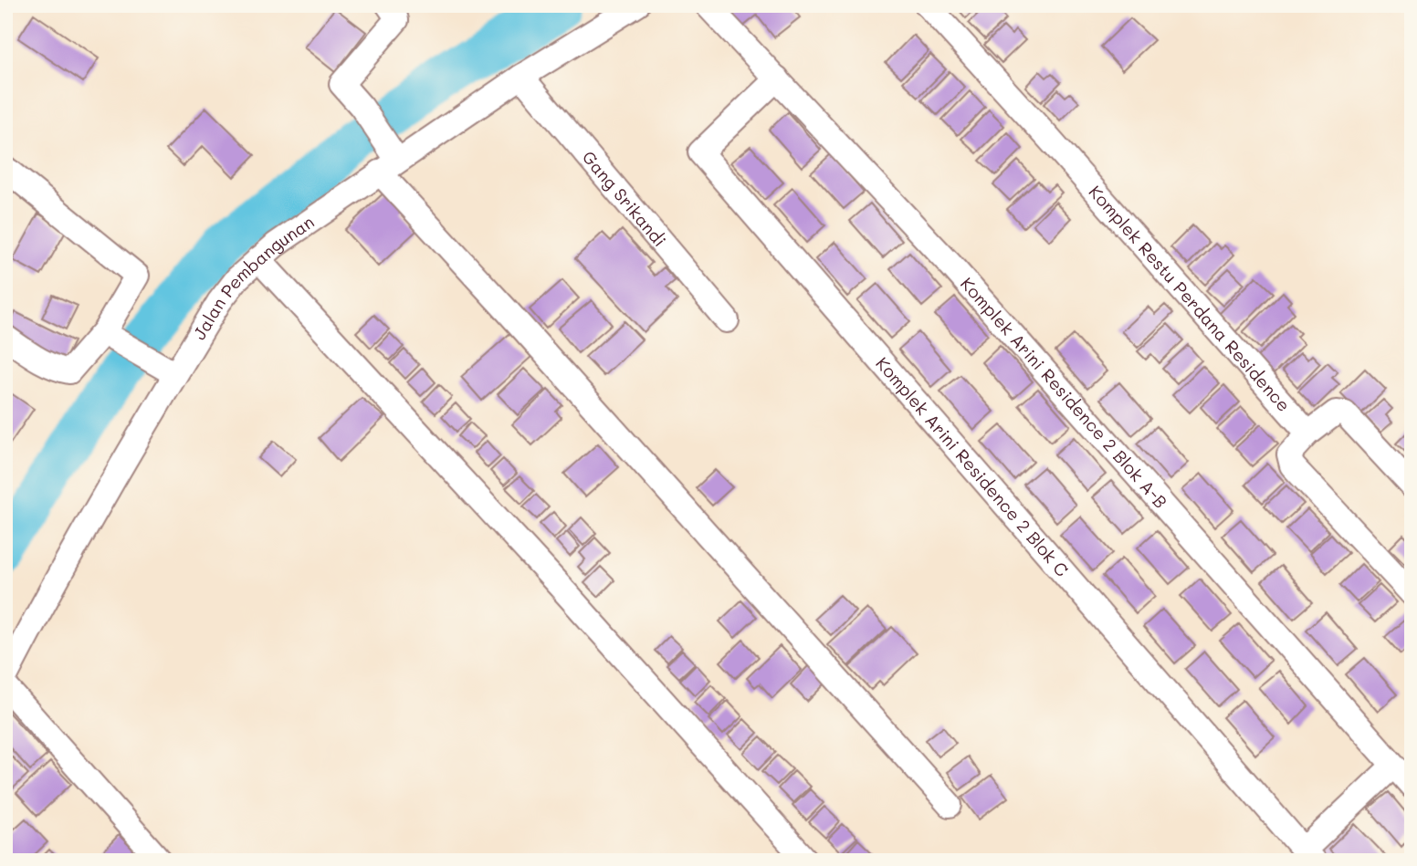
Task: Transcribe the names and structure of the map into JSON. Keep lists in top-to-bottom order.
{
  "streets": {
    "street": [
      "Gang Srikandi",
      "Jalan Pembangunan",
      "Komplek Restu Perdana Residence",
      "Komplek Arini Residence 2 Blok A-B",
      "Komplek Arini Residence 2 Blok C"
    ]
  },
  "crossings": [
    ["Gang Srikandi", "Jalan Pembangunan"],
    ["Komplek Arini Residence 2 Blok A-B", "Komplek Arini Residence 2 Blok C"]
  ]
}
